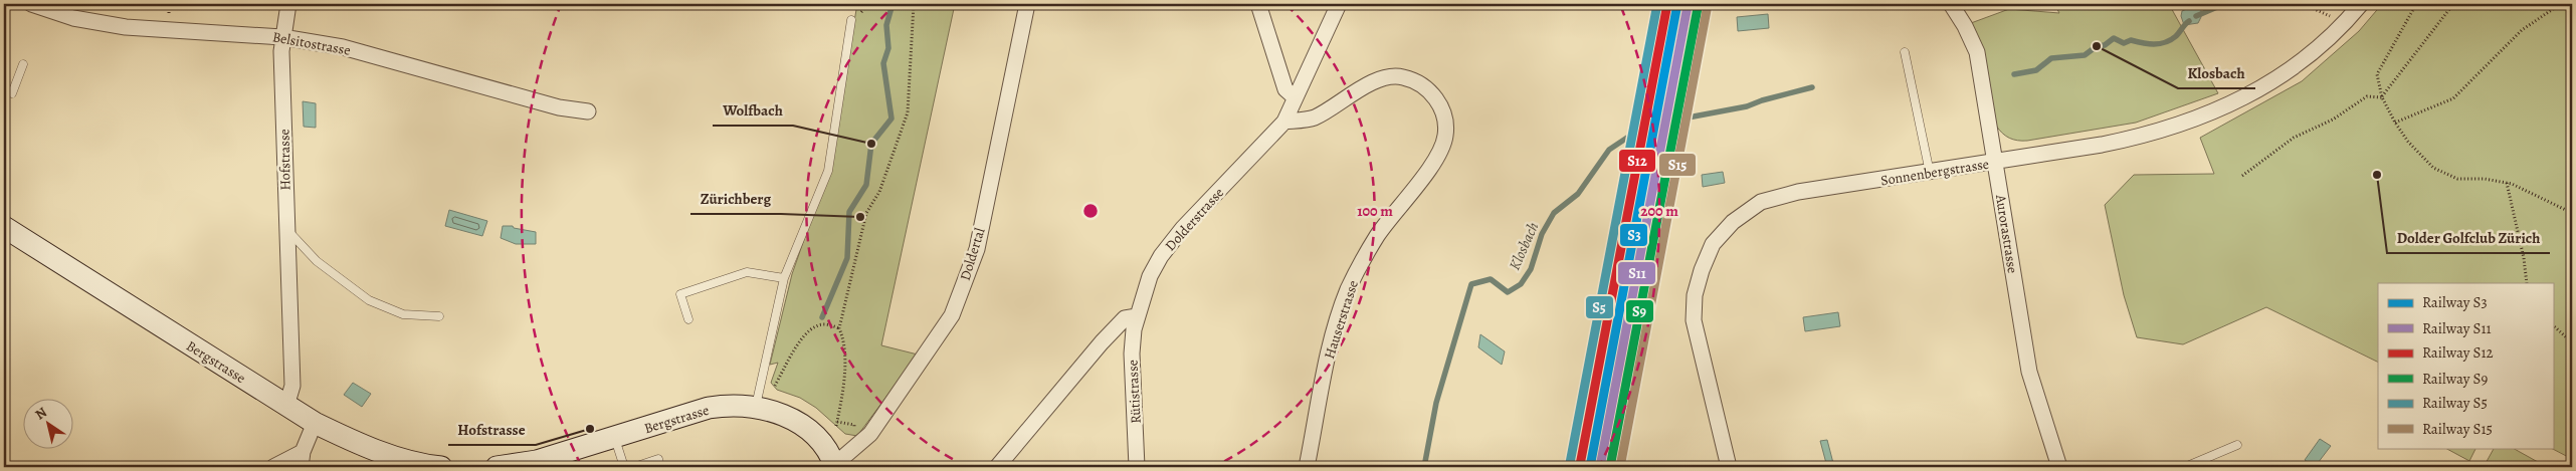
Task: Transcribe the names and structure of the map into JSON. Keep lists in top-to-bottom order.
{
  "streets": {
    "main road": ["Bergstrasse"],
    "street": [
      "Belsitostrasse",
      "Hofstrasse",
      "Sonnenbergstrasse",
      "Dolderstrasse",
      "Aurorastrasse",
      "Doldertal",
      "Hauserstrasse",
      "Rütistrasse"
    ]
  },
  "crossings": [
    ["Belsitostrasse", "Hofstrasse"],
    ["Hofstrasse", "Bergstrasse"],
    ["Sonnenbergstrasse", "Aurorastrasse"],
    ["Dolderstrasse", "Hauserstrasse"],
    ["Dolderstrasse", "Rütistrasse"],
    ["Doldertal", "Bergstrasse"]
  ],
  "water": ["Klosbach"],
  "places": [
    "Klosbach",
    "Wolfbach",
    "Dolder Golfclub Zürich",
    "Zürichberg",
    "Hofstrasse"
  ],
  "lines": [
    "rail line S3",
    "rail line S12",
    "rail line S5",
    "rail line S11",
    "rail line S9",
    "rail line S15"
  ],
  "legend": [
    "Railway S3",
    "Railway S11",
    "Railway S12",
    "Railway S9",
    "Railway S5",
    "Railway S15"
  ],
  "north": "top left",
  "rings": ["100 m", "200 m"]
}
